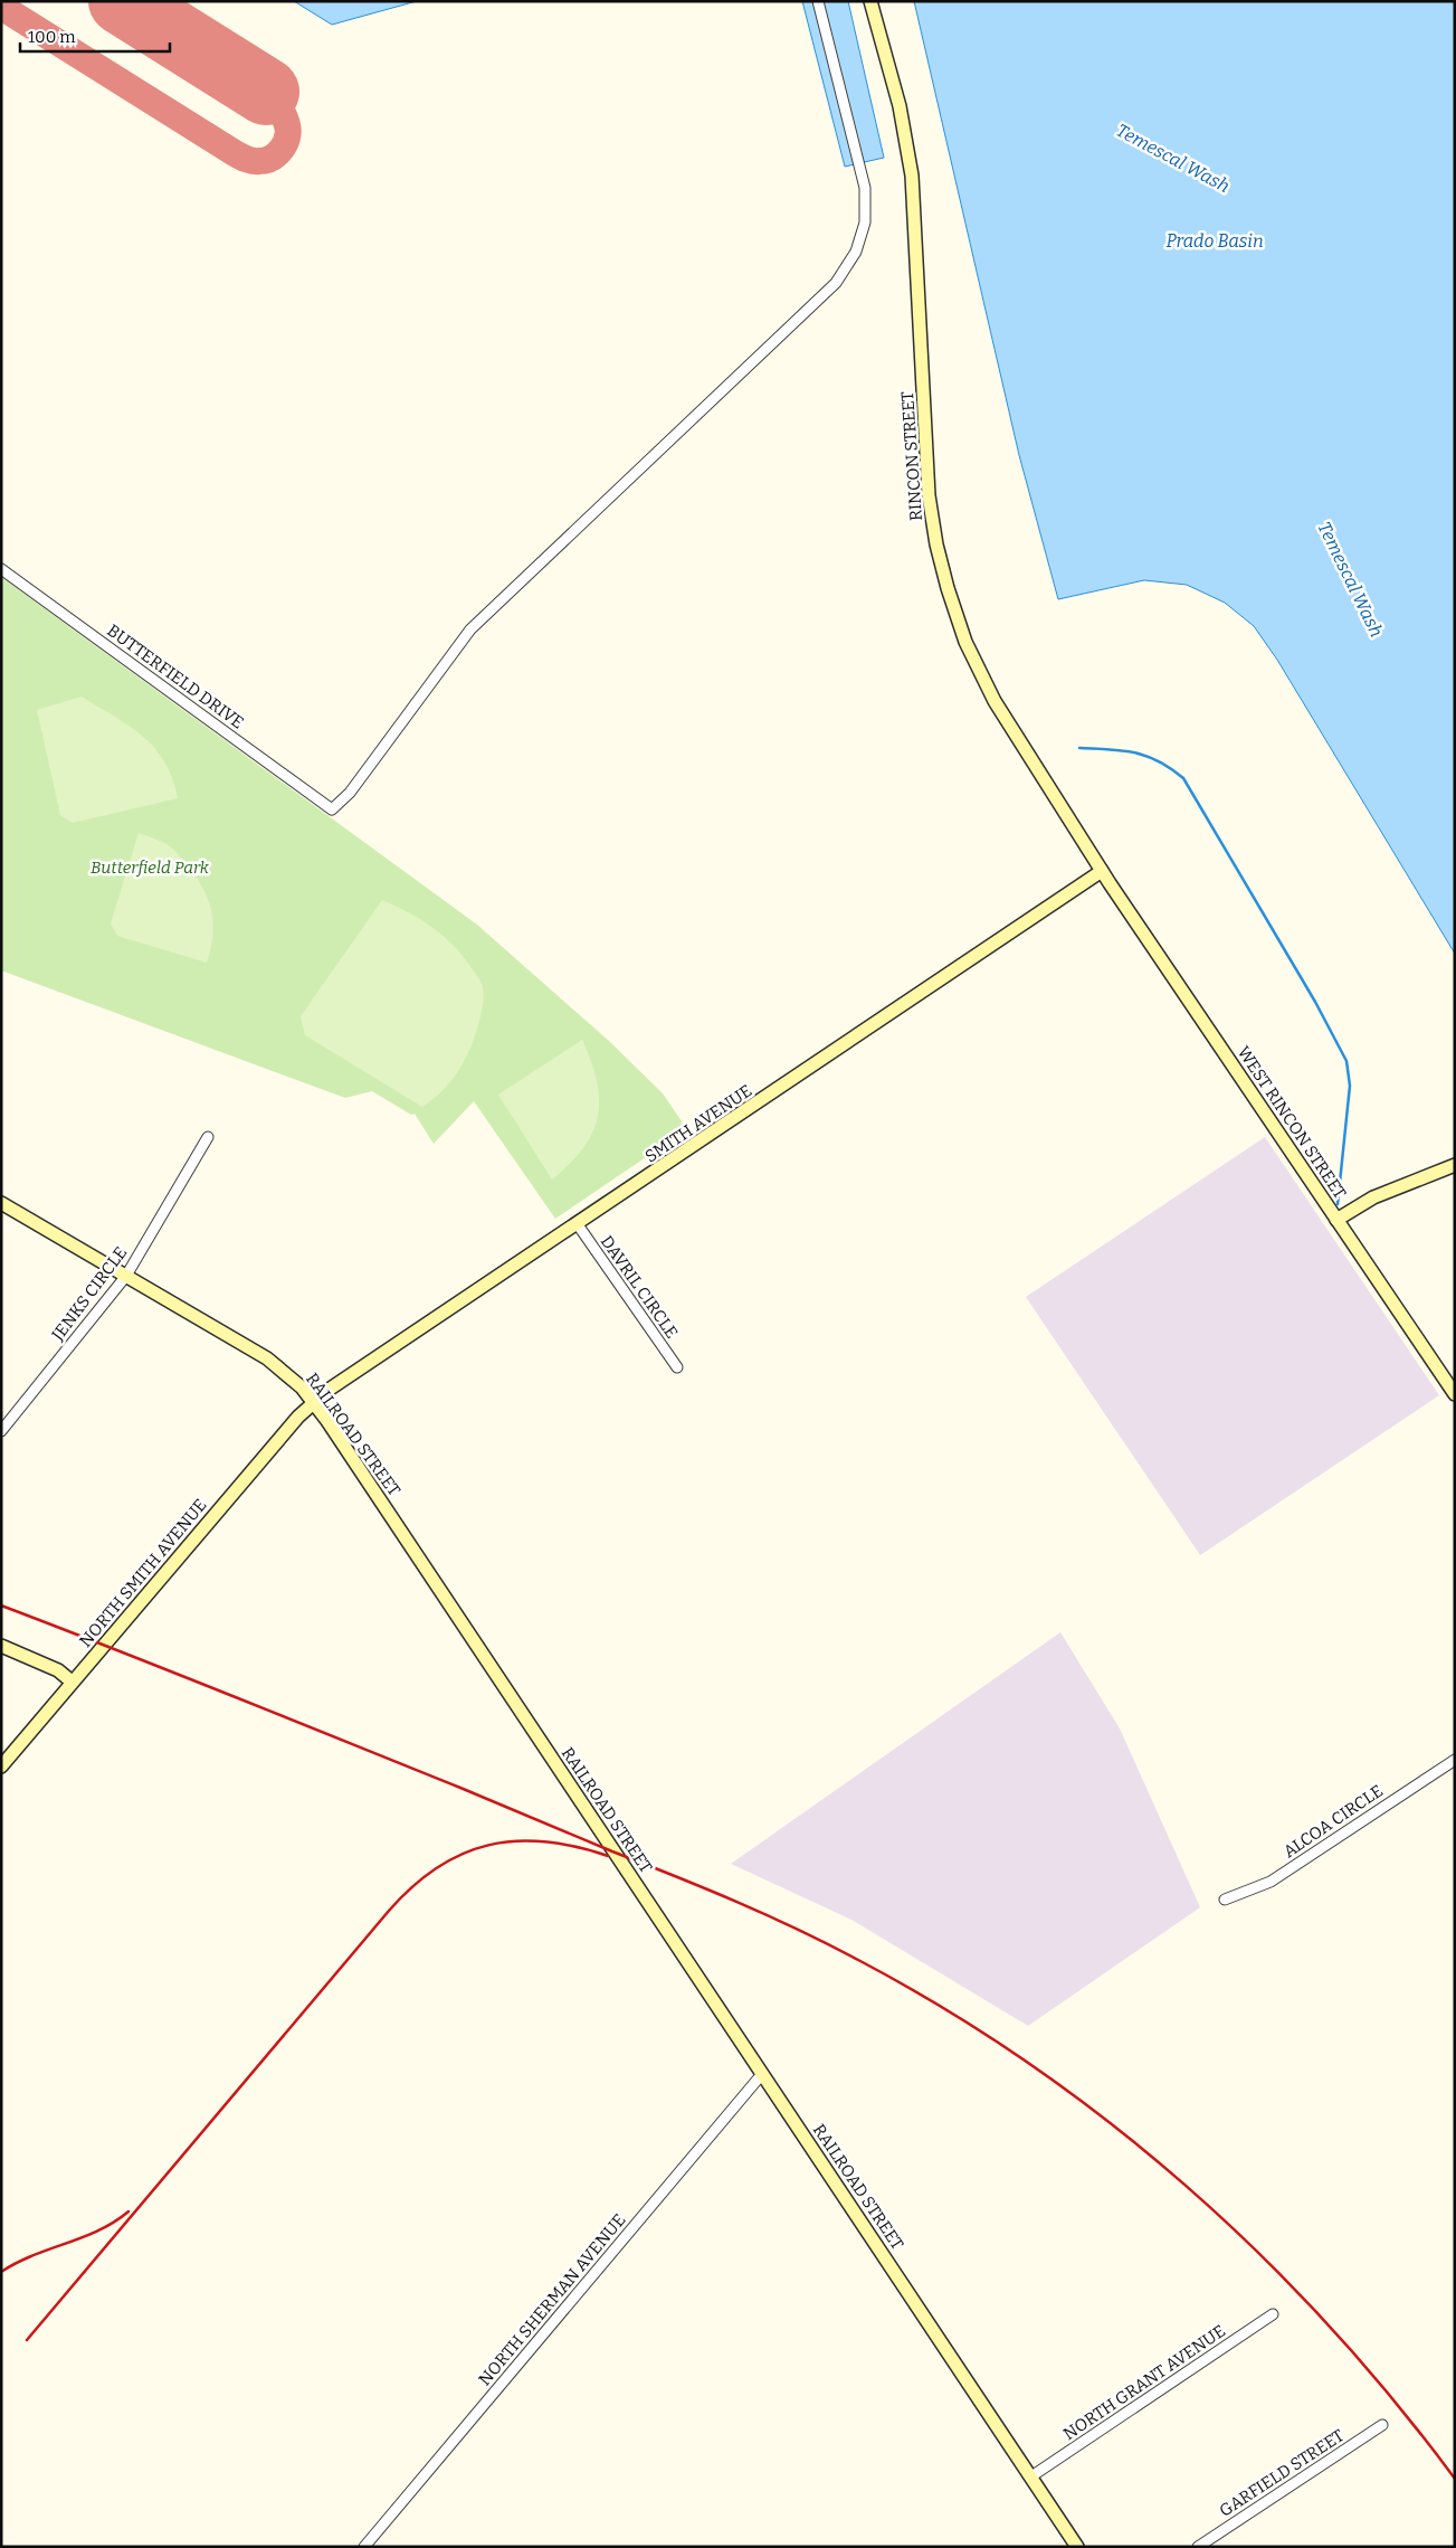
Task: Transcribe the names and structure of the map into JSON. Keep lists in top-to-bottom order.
{
  "streets": {
    "main road": [
      "RINCON STREET",
      "WEST RINCON STREET",
      "SMITH AVENUE",
      "RAILROAD STREET",
      "NORTH SMITH AVENUE"
    ],
    "street": [
      "BUTTERFIELD DRIVE",
      "DAVRIL CIRCLE",
      "JENKS CIRCLE",
      "ALCOA CIRCLE",
      "NORTH SHERMAN AVENUE",
      "NORTH GRANT AVENUE",
      "GARFIELD STREET"
    ]
  },
  "crossings": [
    ["RINCON STREET", "WEST RINCON STREET"],
    ["RINCON STREET", "SMITH AVENUE"],
    ["WEST RINCON STREET", "SMITH AVENUE"],
    ["SMITH AVENUE", "DAVRIL CIRCLE"],
    ["SMITH AVENUE", "RAILROAD STREET"],
    ["SMITH AVENUE", "NORTH SMITH AVENUE"],
    ["JENKS CIRCLE", "RAILROAD STREET"],
    ["RAILROAD STREET", "NORTH SMITH AVENUE"],
    ["RAILROAD STREET", "NORTH SHERMAN AVENUE"],
    ["RAILROAD STREET", "NORTH GRANT AVENUE"]
  ],
  "water": ["Temescal Wash", "Prado Basin"],
  "parks": ["Butterfield Park"],
  "scale_bar": "100 m"
}
